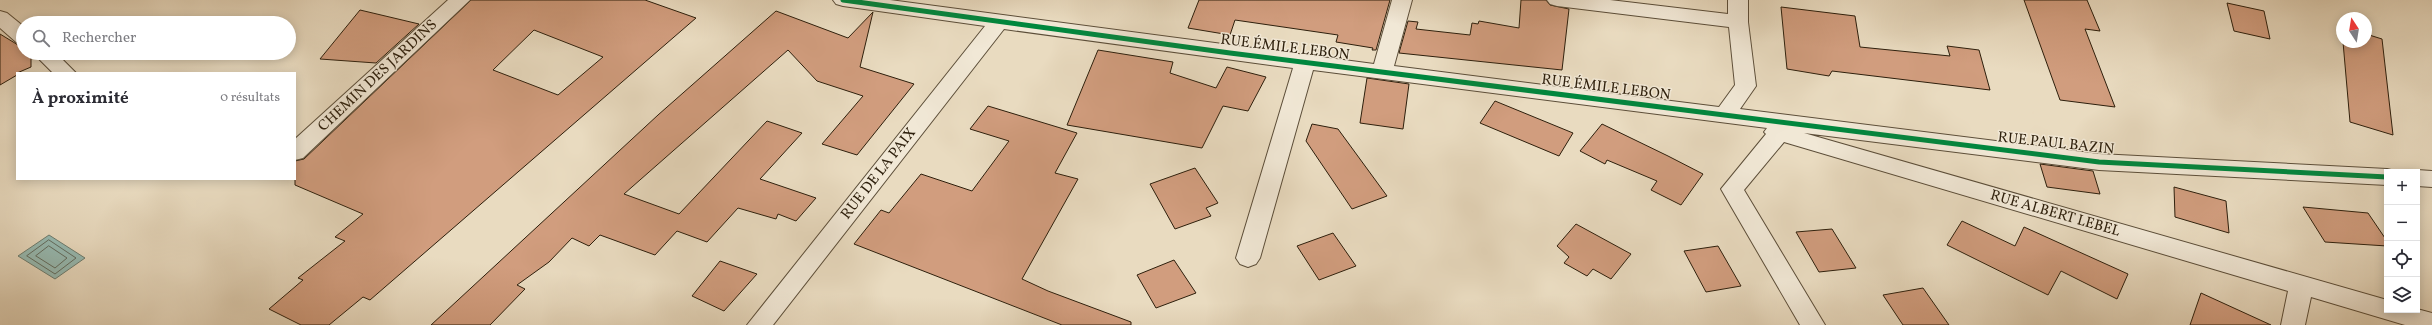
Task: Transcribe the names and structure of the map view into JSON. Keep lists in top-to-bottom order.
{
  "streets": {
    "street": [
      "RUE ÉMILE LEBON",
      "CHEMIN DES JARDINS",
      "RUE PAUL BAZIN",
      "RUE DE LA PAIX",
      "RUE ALBERT LEBEL"
    ]
  },
  "crossings": [
    ["RUE ÉMILE LEBON", "RUE PAUL BAZIN"],
    ["RUE ÉMILE LEBON", "RUE DE LA PAIX"],
    ["RUE ÉMILE LEBON", "RUE ALBERT LEBEL"],
    ["RUE PAUL BAZIN", "RUE ALBERT LEBEL"]
  ],
  "north": "top",
  "page": {
    "search": "Rechercher",
    "heading": ["À proximité", "0 résultats"],
    "map_buttons": ["+", "−"]
  }
}
